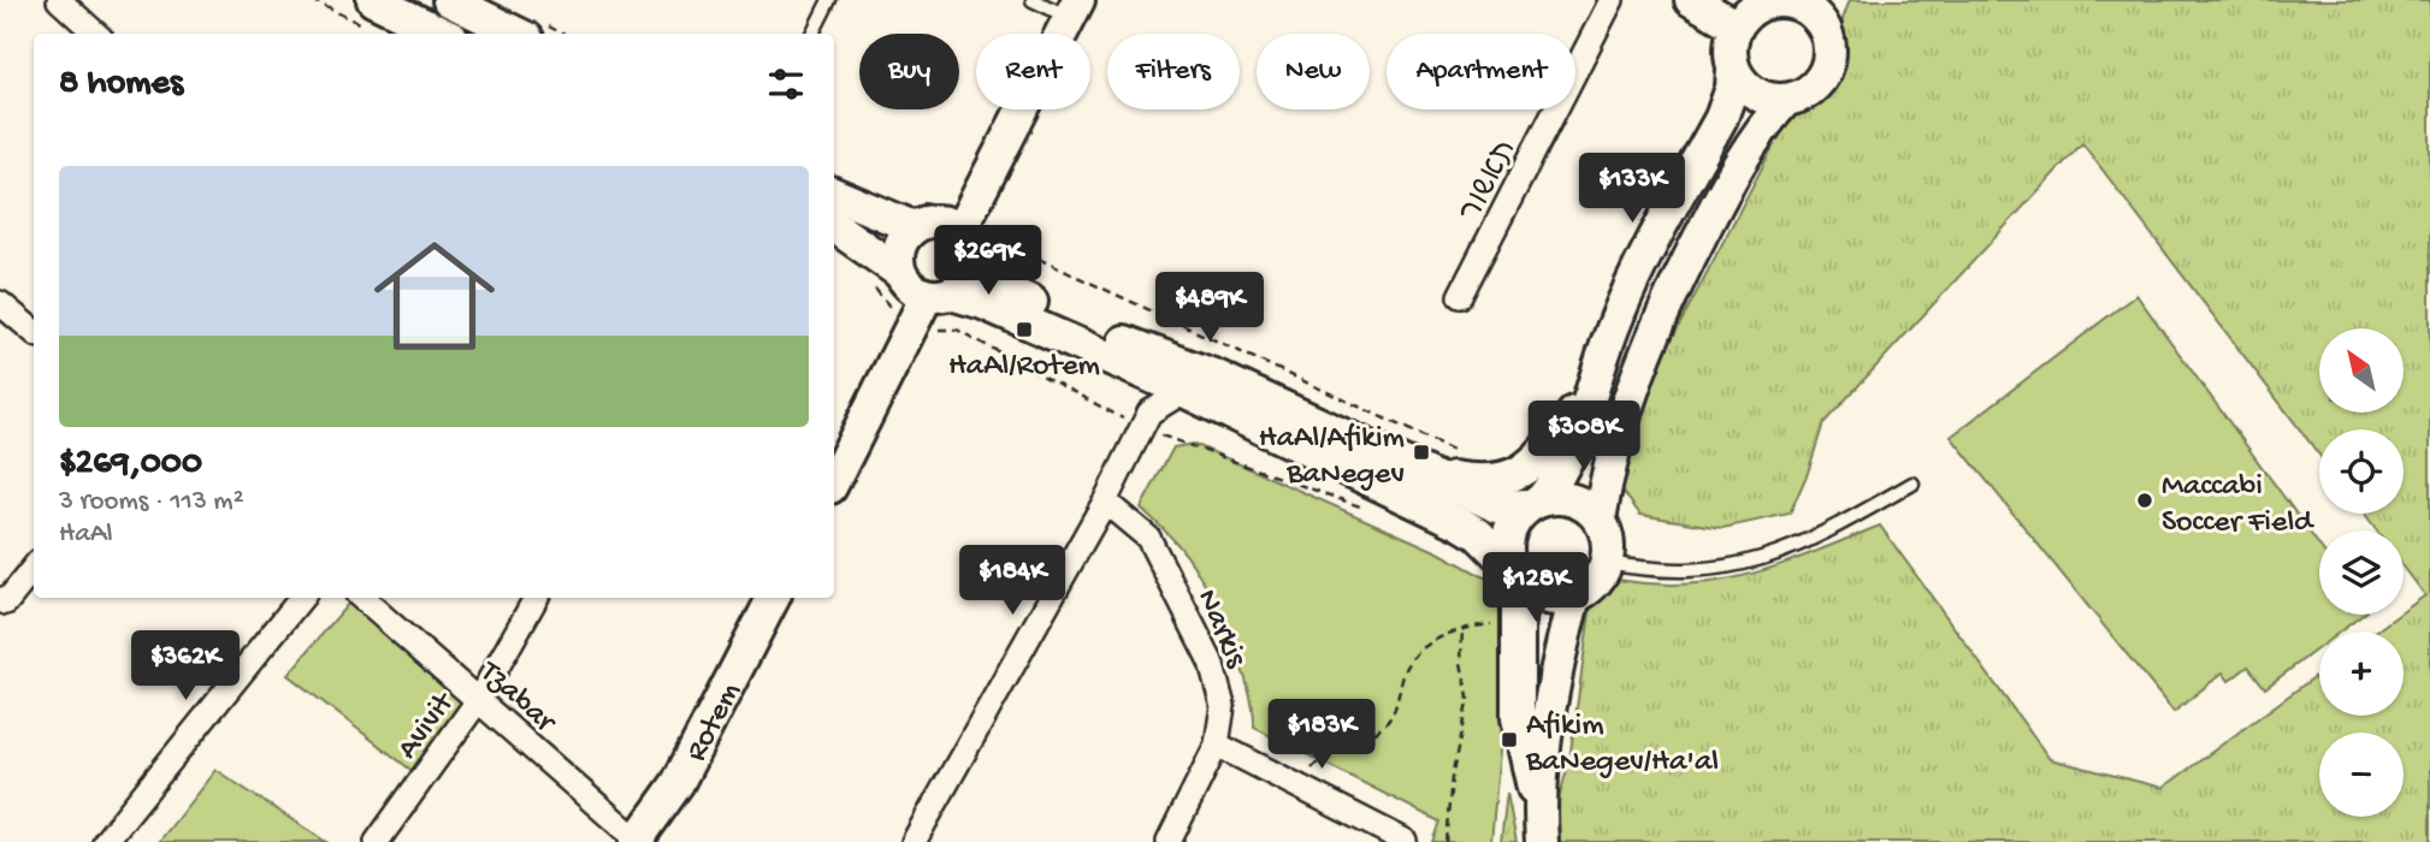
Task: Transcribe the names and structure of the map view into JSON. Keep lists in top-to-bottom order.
{
  "streets": {
    "street": [
      "תאשור",
      "Narkis",
      "Tzabar",
      "Rotem",
      "Avivit"
    ]
  },
  "crossings": [
    ["Tzabar", "Rotem"],
    ["Tzabar", "Avivit"]
  ],
  "places": {
    "transit": ["HaAl/Rotem", "HaAl/Afikim BaNegev", "Afikim BaNegev/Ha'al"],
    "other": ["Maccabi Soccer Field"]
  },
  "north": "top left",
  "page": {
    "chip": [
      "Buy",
      "Rent",
      "Filters",
      "New",
      "Apartment"
    ],
    "heading": "8 homes",
    "list": [
      {
        "name": "$269,000",
        "note": "3 rooms · 113 m² · HaAl"
      }
    ],
    "price": [
      "$133K",
      "$269K",
      "$489K",
      "$308K",
      "$184K",
      "$128K",
      "$362K",
      "$183K"
    ],
    "map_buttons": ["+", "−"]
  }
}
